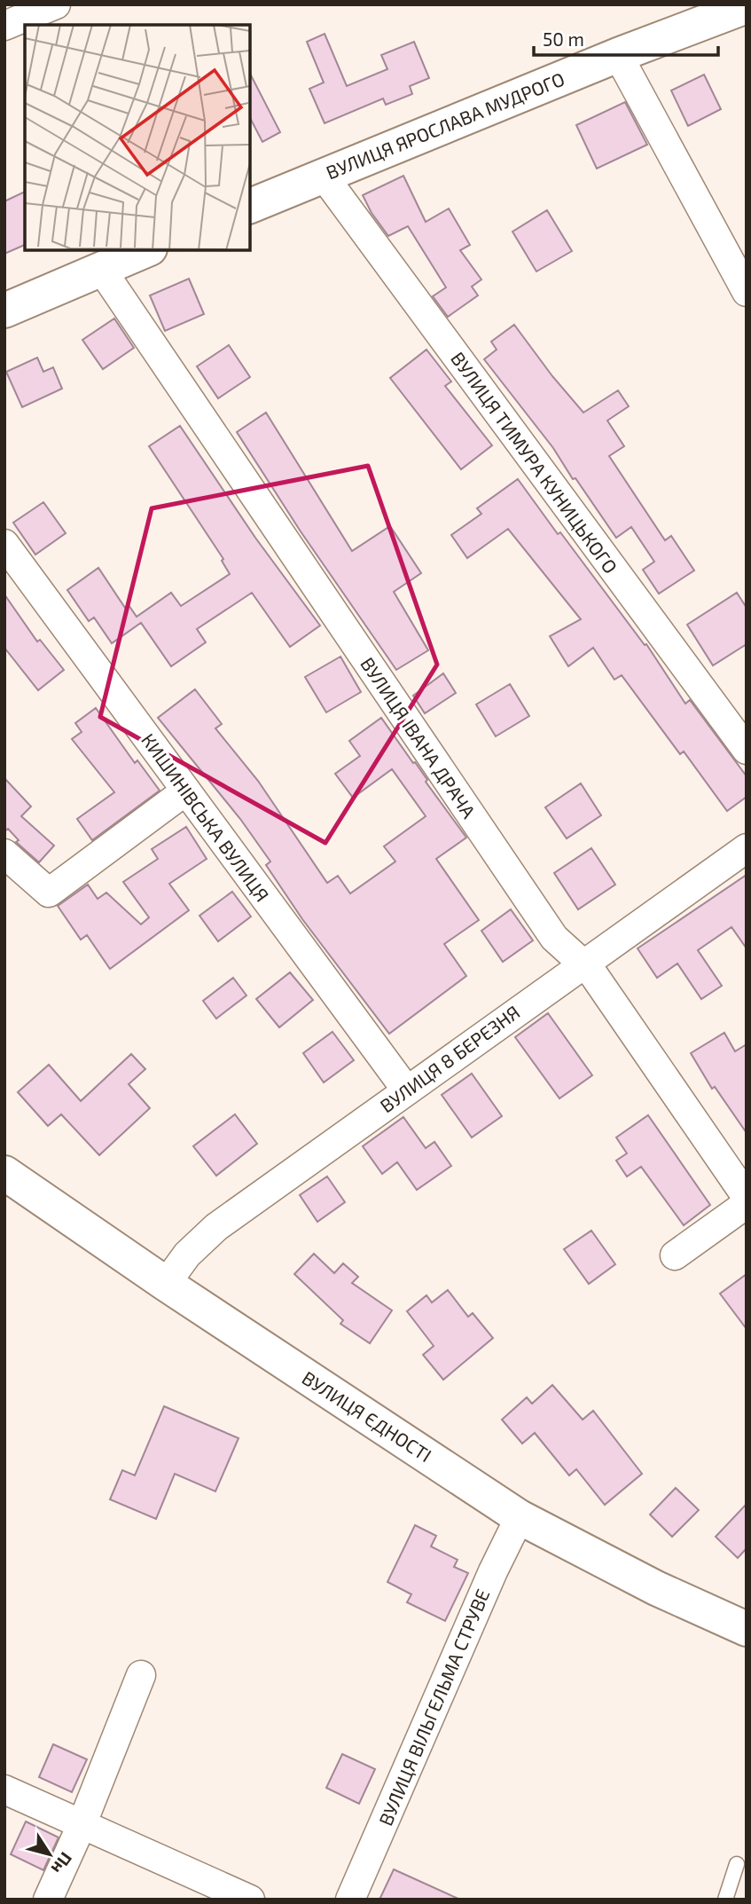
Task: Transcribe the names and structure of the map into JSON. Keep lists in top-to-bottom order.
{
  "streets": {
    "main road": ["ВУЛИЦЯ ЯРОСЛАВА МУДРОГО", "ВУЛИЦЯ ЄДНОСТІ"],
    "street": [
      "ВУЛИЦЯ ТИМУРА КУНИЦЬКОГО",
      "ВУЛИЦЯ ІВАНА ДРАЧА",
      "КИШИНІВСЬКА ВУЛИЦЯ",
      "ВУЛИЦЯ 8 БЕРЕЗНЯ",
      "ВУЛИЦЯ ВІЛЬГЕЛЬМА СТРУВЕ"
    ]
  },
  "crossings": [
    ["ВУЛИЦЯ ЯРОСЛАВА МУДРОГО", "ВУЛИЦЯ ТИМУРА КУНИЦЬКОГО"],
    ["ВУЛИЦЯ ІВАНА ДРАЧА", "ВУЛИЦЯ 8 БЕРЕЗНЯ"],
    ["КИШИНІВСЬКА ВУЛИЦЯ", "ВУЛИЦЯ 8 БЕРЕЗНЯ"],
    ["ВУЛИЦЯ 8 БЕРЕЗНЯ", "ВУЛИЦЯ ЄДНОСТІ"],
    ["ВУЛИЦЯ ЄДНОСТІ", "ВУЛИЦЯ ВІЛЬГЕЛЬМА СТРУВЕ"]
  ],
  "scale_bar": "50 m",
  "north": "bottom right"
}
